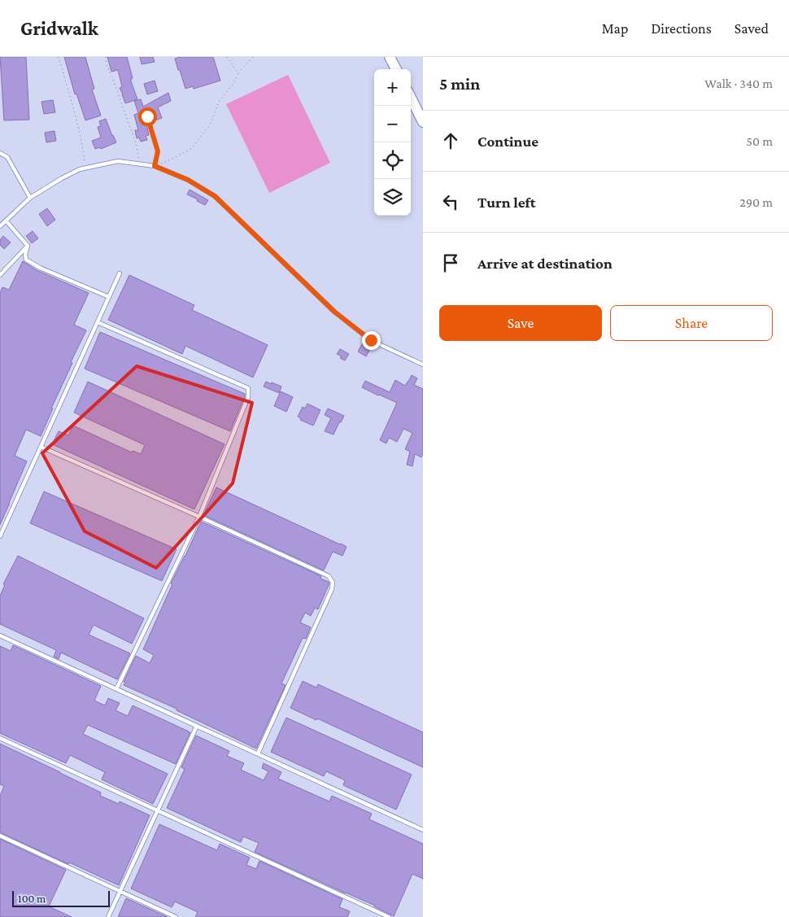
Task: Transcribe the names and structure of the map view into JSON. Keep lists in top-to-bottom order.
{
  "scale_bar": "100 m",
  "page": {
    "header": "Gridwalk",
    "nav": ["Map", "Directions", "Saved"],
    "heading": ["5 min", "Walk · 340 m"],
    "map_buttons": ["+", "−"],
    "list": [
      ["Continue", "50 m"],
      ["Turn left", "290 m"],
      "Arrive at destination"
    ],
    "buttons": ["Save", "Share"],
    "scale": "100 m"
  }
}
